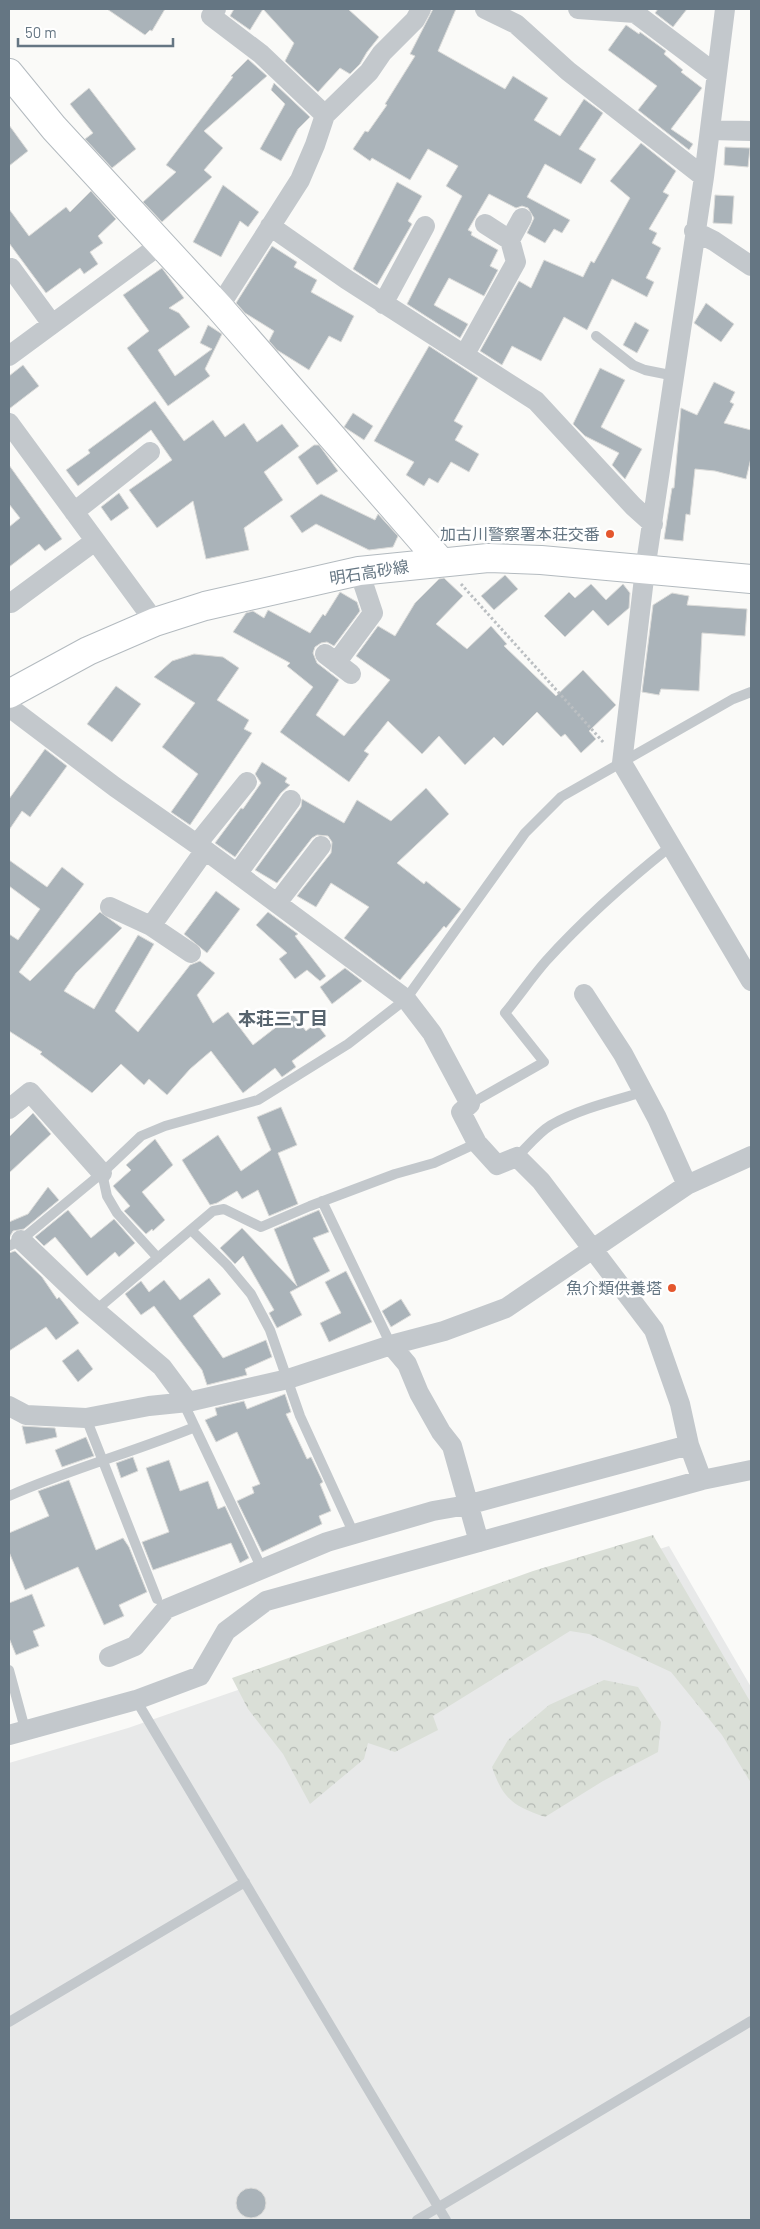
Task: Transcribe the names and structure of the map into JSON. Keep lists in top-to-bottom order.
{
  "streets": {
    "main road": ["明石高砂線"]
  },
  "districts": ["本荘三丁目"],
  "places": ["加古川警察署本荘交番", "魚介類供養塔"],
  "scale_bar": "50 m"
}
